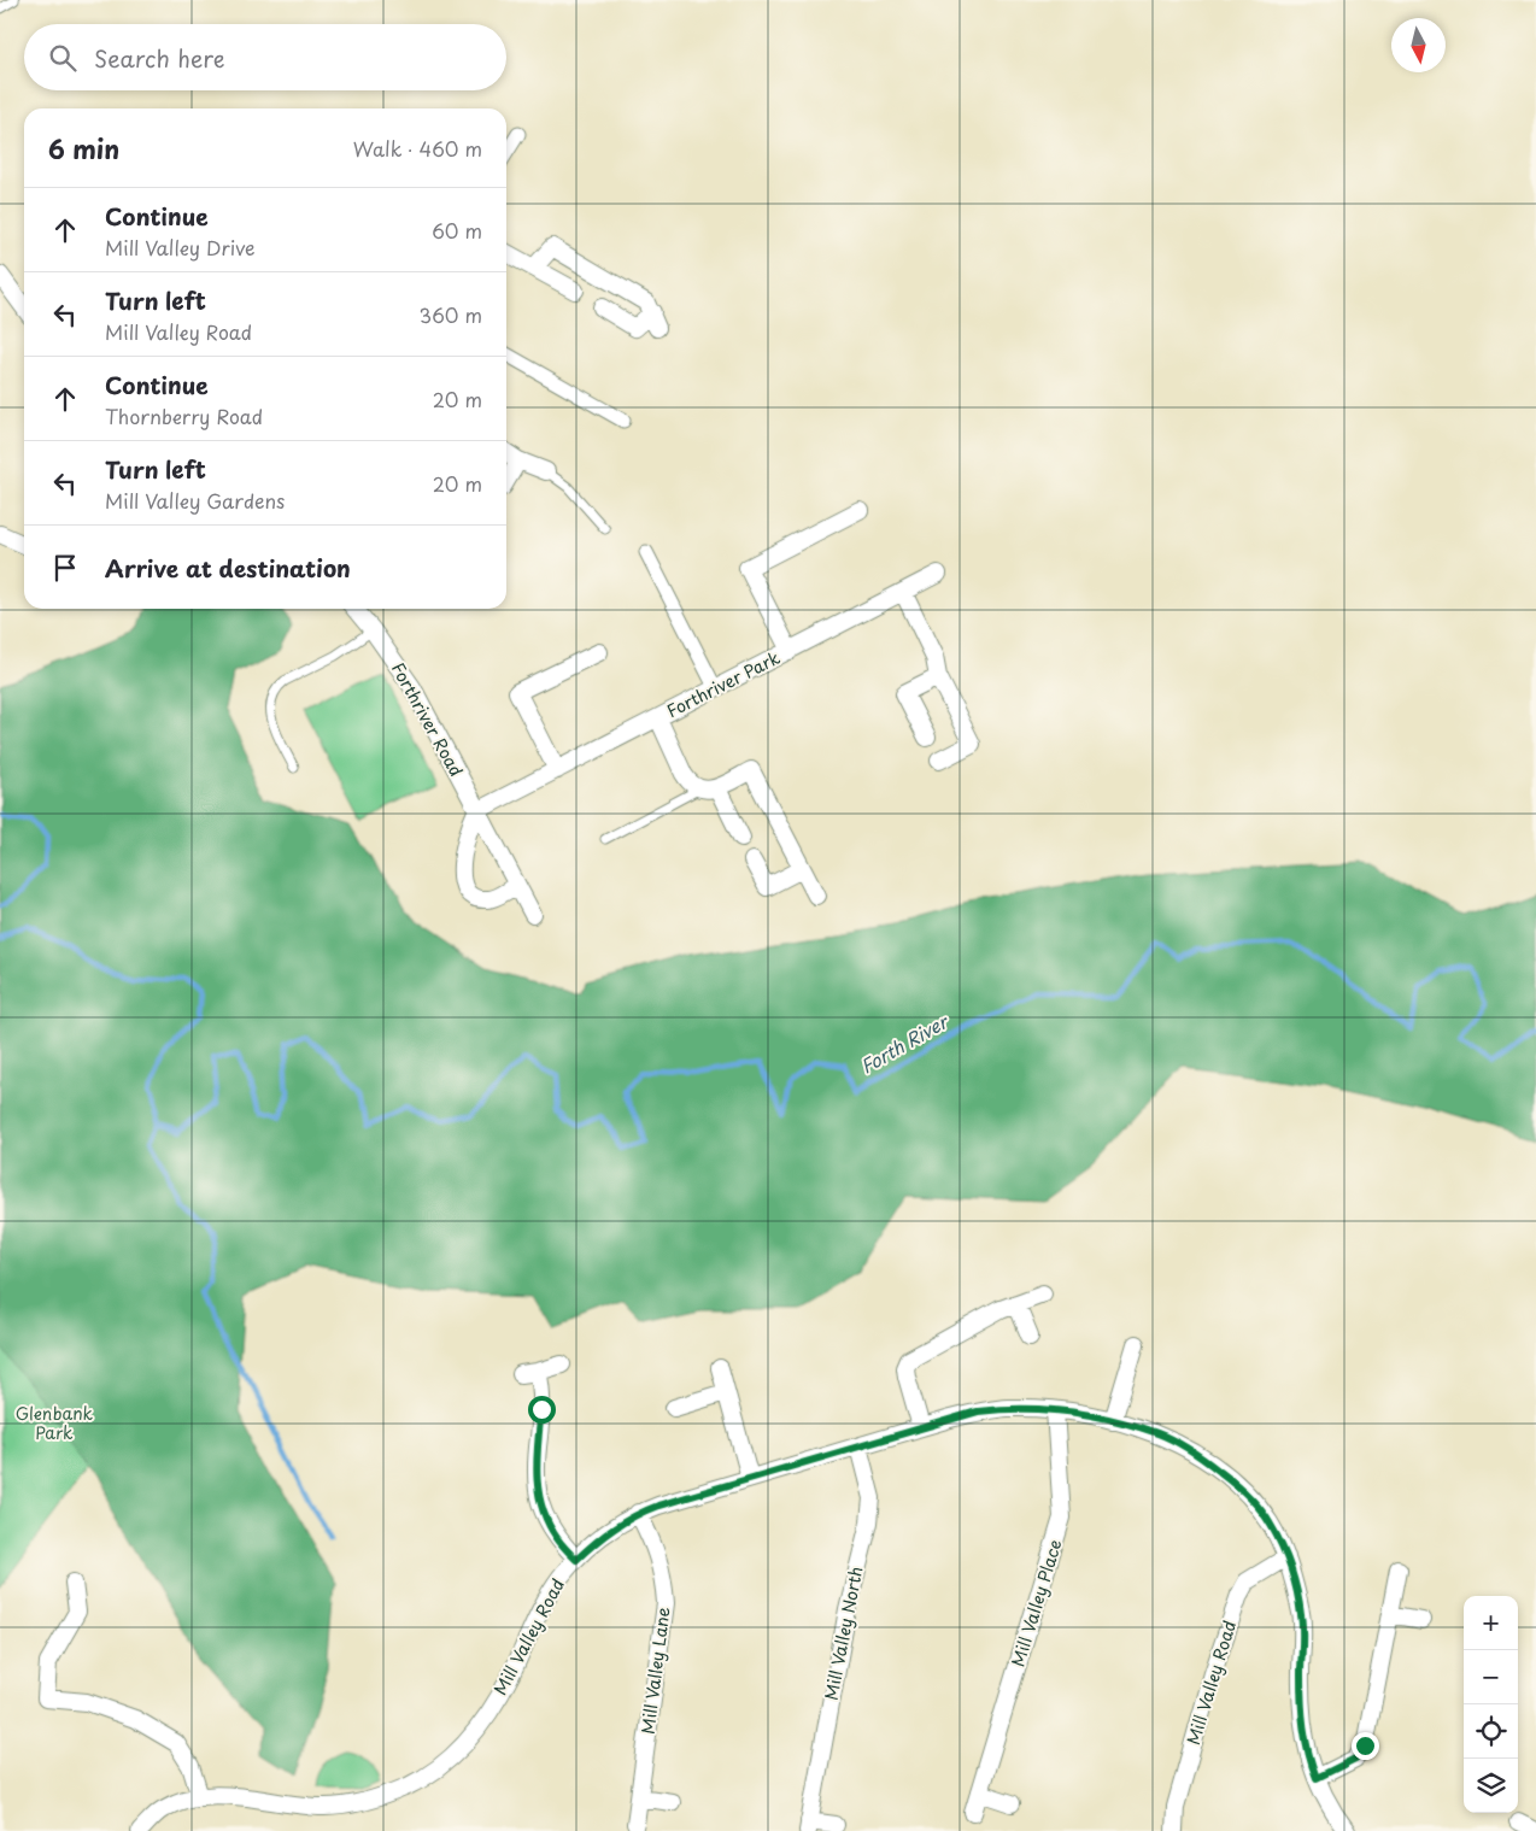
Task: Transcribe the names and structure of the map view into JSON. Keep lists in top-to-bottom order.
{
  "streets": {
    "street": [
      "Forthriver Park",
      "Forthriver Road",
      "Mill Valley Place",
      "Mill Valley North",
      "Mill Valley Road",
      "Mill Valley Lane"
    ]
  },
  "crossings": [
    ["Forthriver Park", "Forthriver Road"],
    ["Mill Valley Place", "Mill Valley Road"],
    ["Mill Valley North", "Mill Valley Road"],
    ["Mill Valley Road", "Mill Valley Lane"]
  ],
  "water": ["Forth River"],
  "parks": ["Glenbank Park"],
  "north": "bottom",
  "page": {
    "search": "Search here",
    "heading": ["6 min", "Walk · 460 m"],
    "list": [
      ["Continue", "Mill Valley Drive", "60 m"],
      ["Turn left", "Mill Valley Road", "360 m"],
      ["Continue", "Thornberry Road", "20 m"],
      ["Turn left", "Mill Valley Gardens", "20 m"],
      "Arrive at destination"
    ],
    "map_buttons": ["+", "−"]
  }
}
